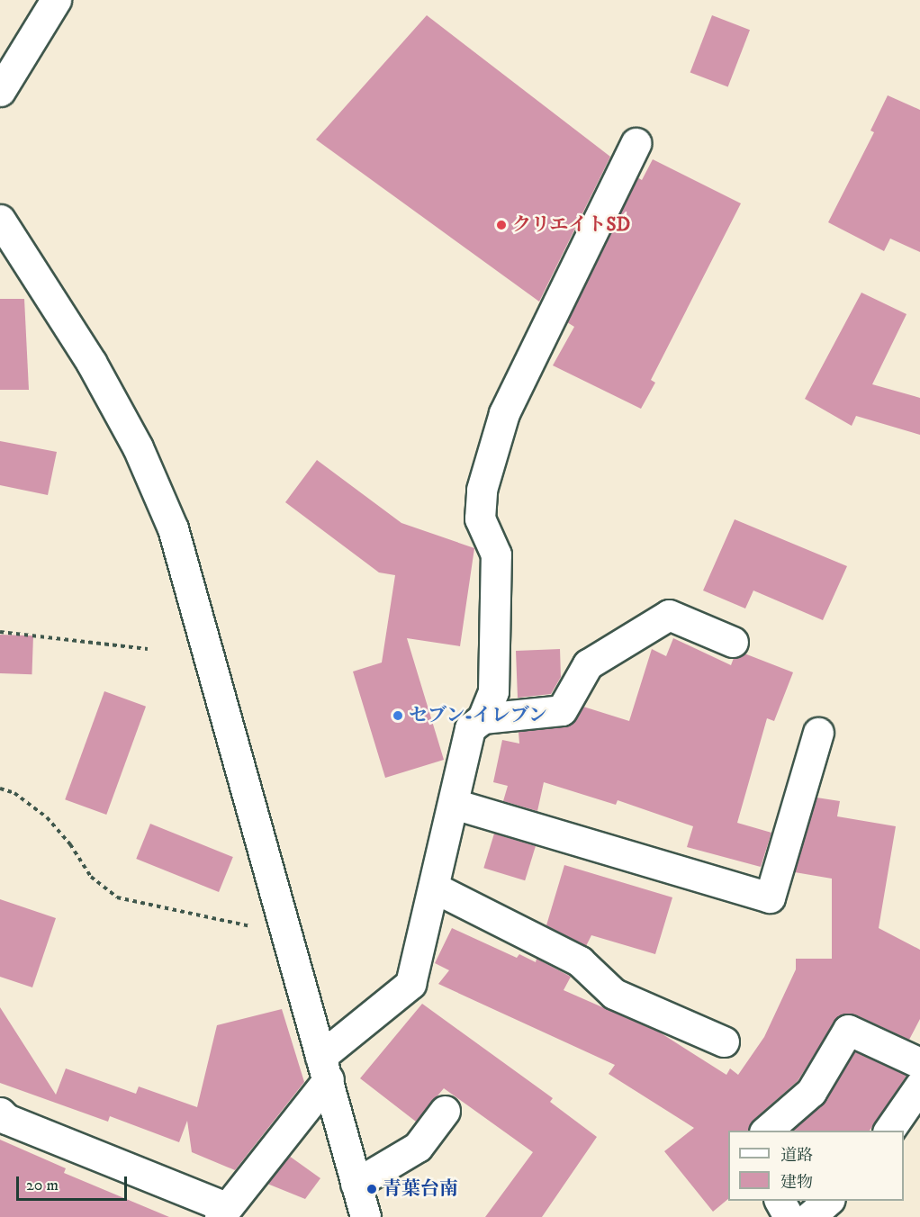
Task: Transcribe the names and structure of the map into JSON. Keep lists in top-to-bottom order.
{
  "places": ["クリエイトSD", "セブン-イレブン", "青葉台南"],
  "legend": ["道路", "建物"],
  "scale_bar": "20 m"
}
